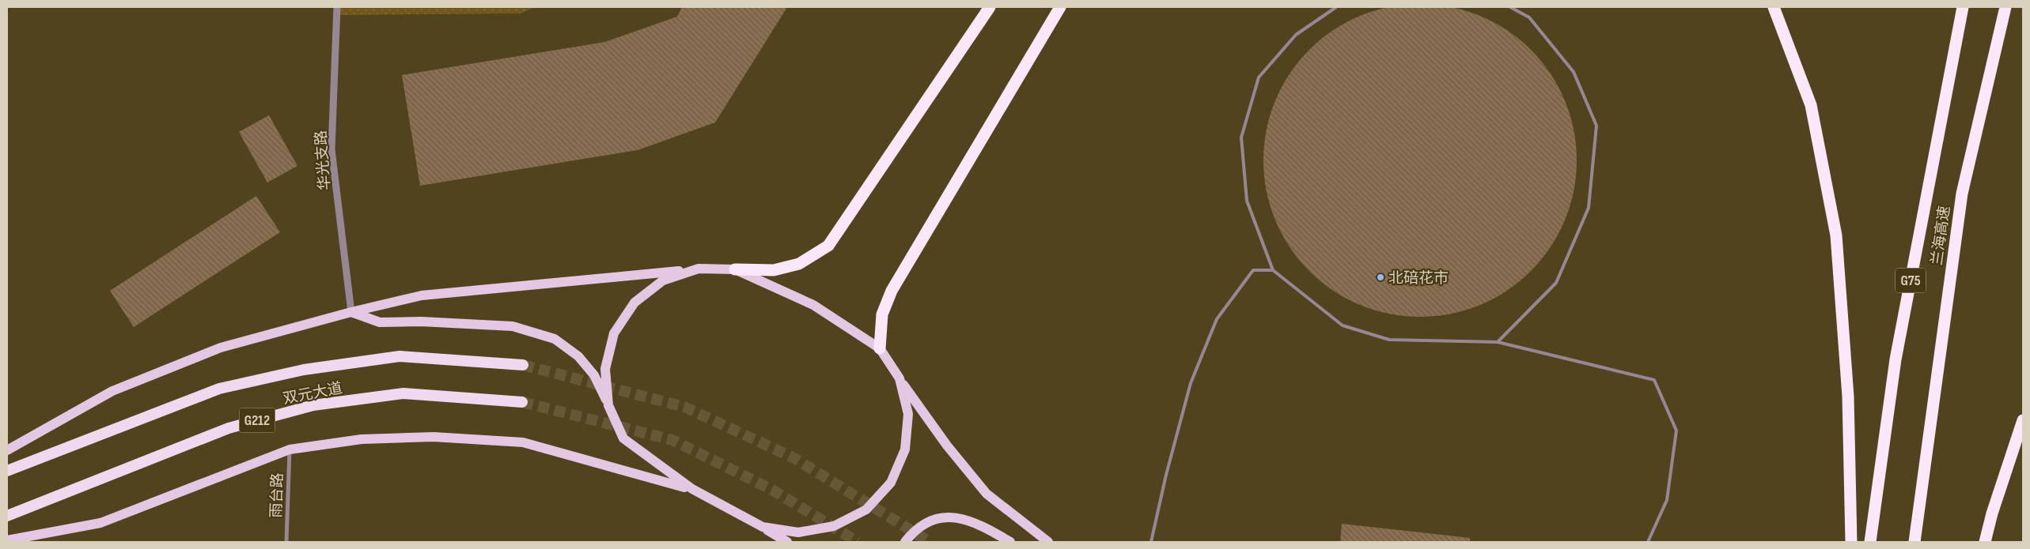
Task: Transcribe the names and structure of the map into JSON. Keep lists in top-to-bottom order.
{
  "streets": {
    "highway": [
      "兰海高速",
      "G75",
      "双元大道",
      "G212"
    ],
    "street": ["华光支路", "雨台路"]
  },
  "places": ["北碚花市"]
}
